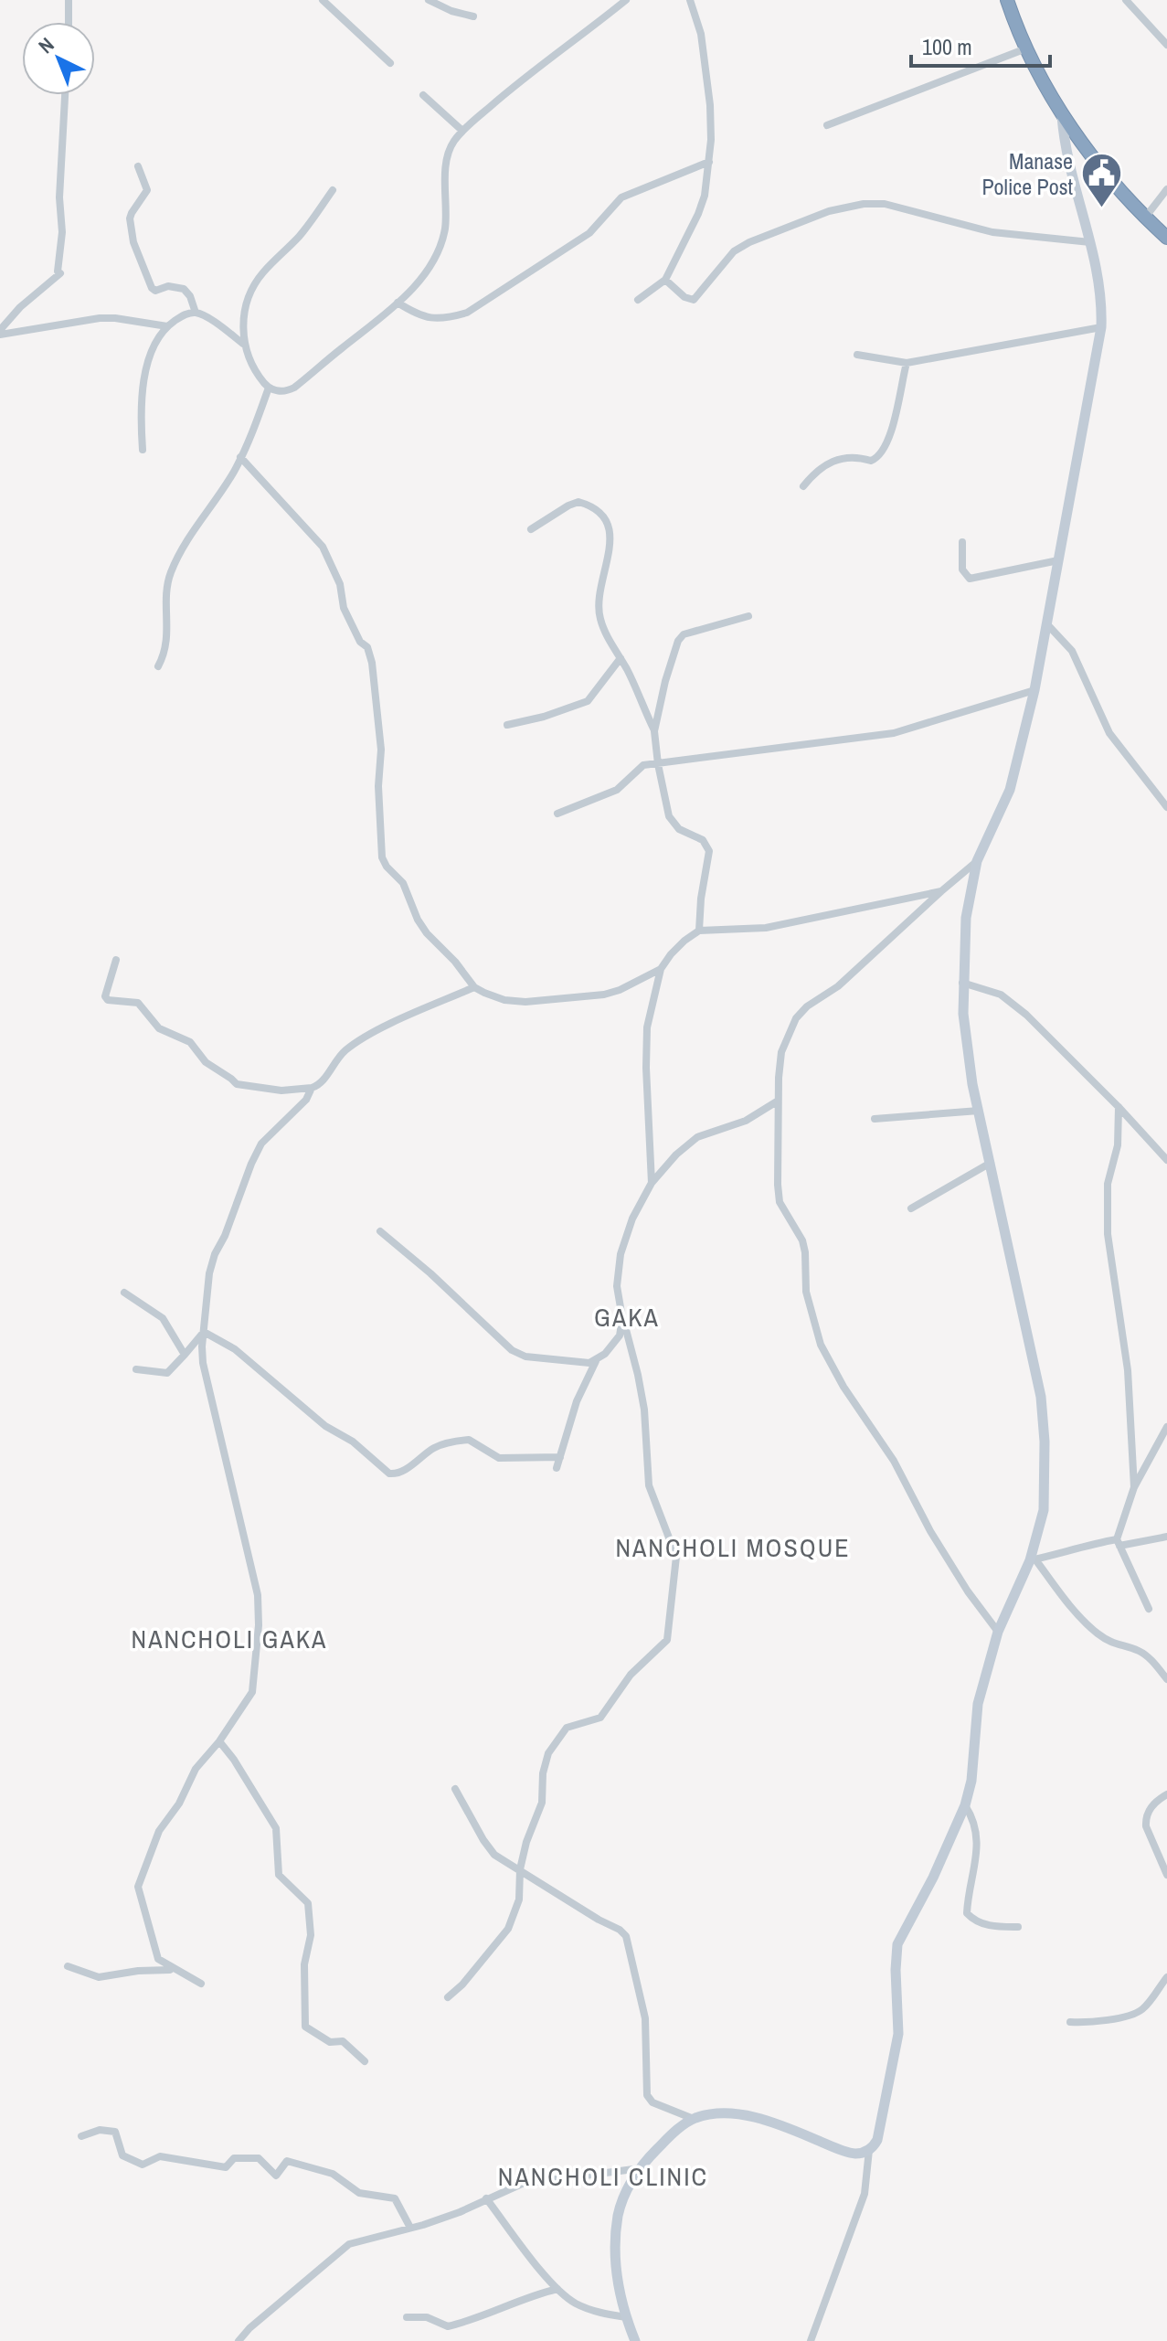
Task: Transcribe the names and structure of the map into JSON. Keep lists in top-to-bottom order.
{
  "districts": [
    "GAKA",
    "NANCHOLI MOSQUE",
    "NANCHOLI GAKA",
    "NANCHOLI CLINIC"
  ],
  "places": {
    "public building": ["Manase Police Post"]
  },
  "scale_bar": "100 m",
  "north": "top left"
}
